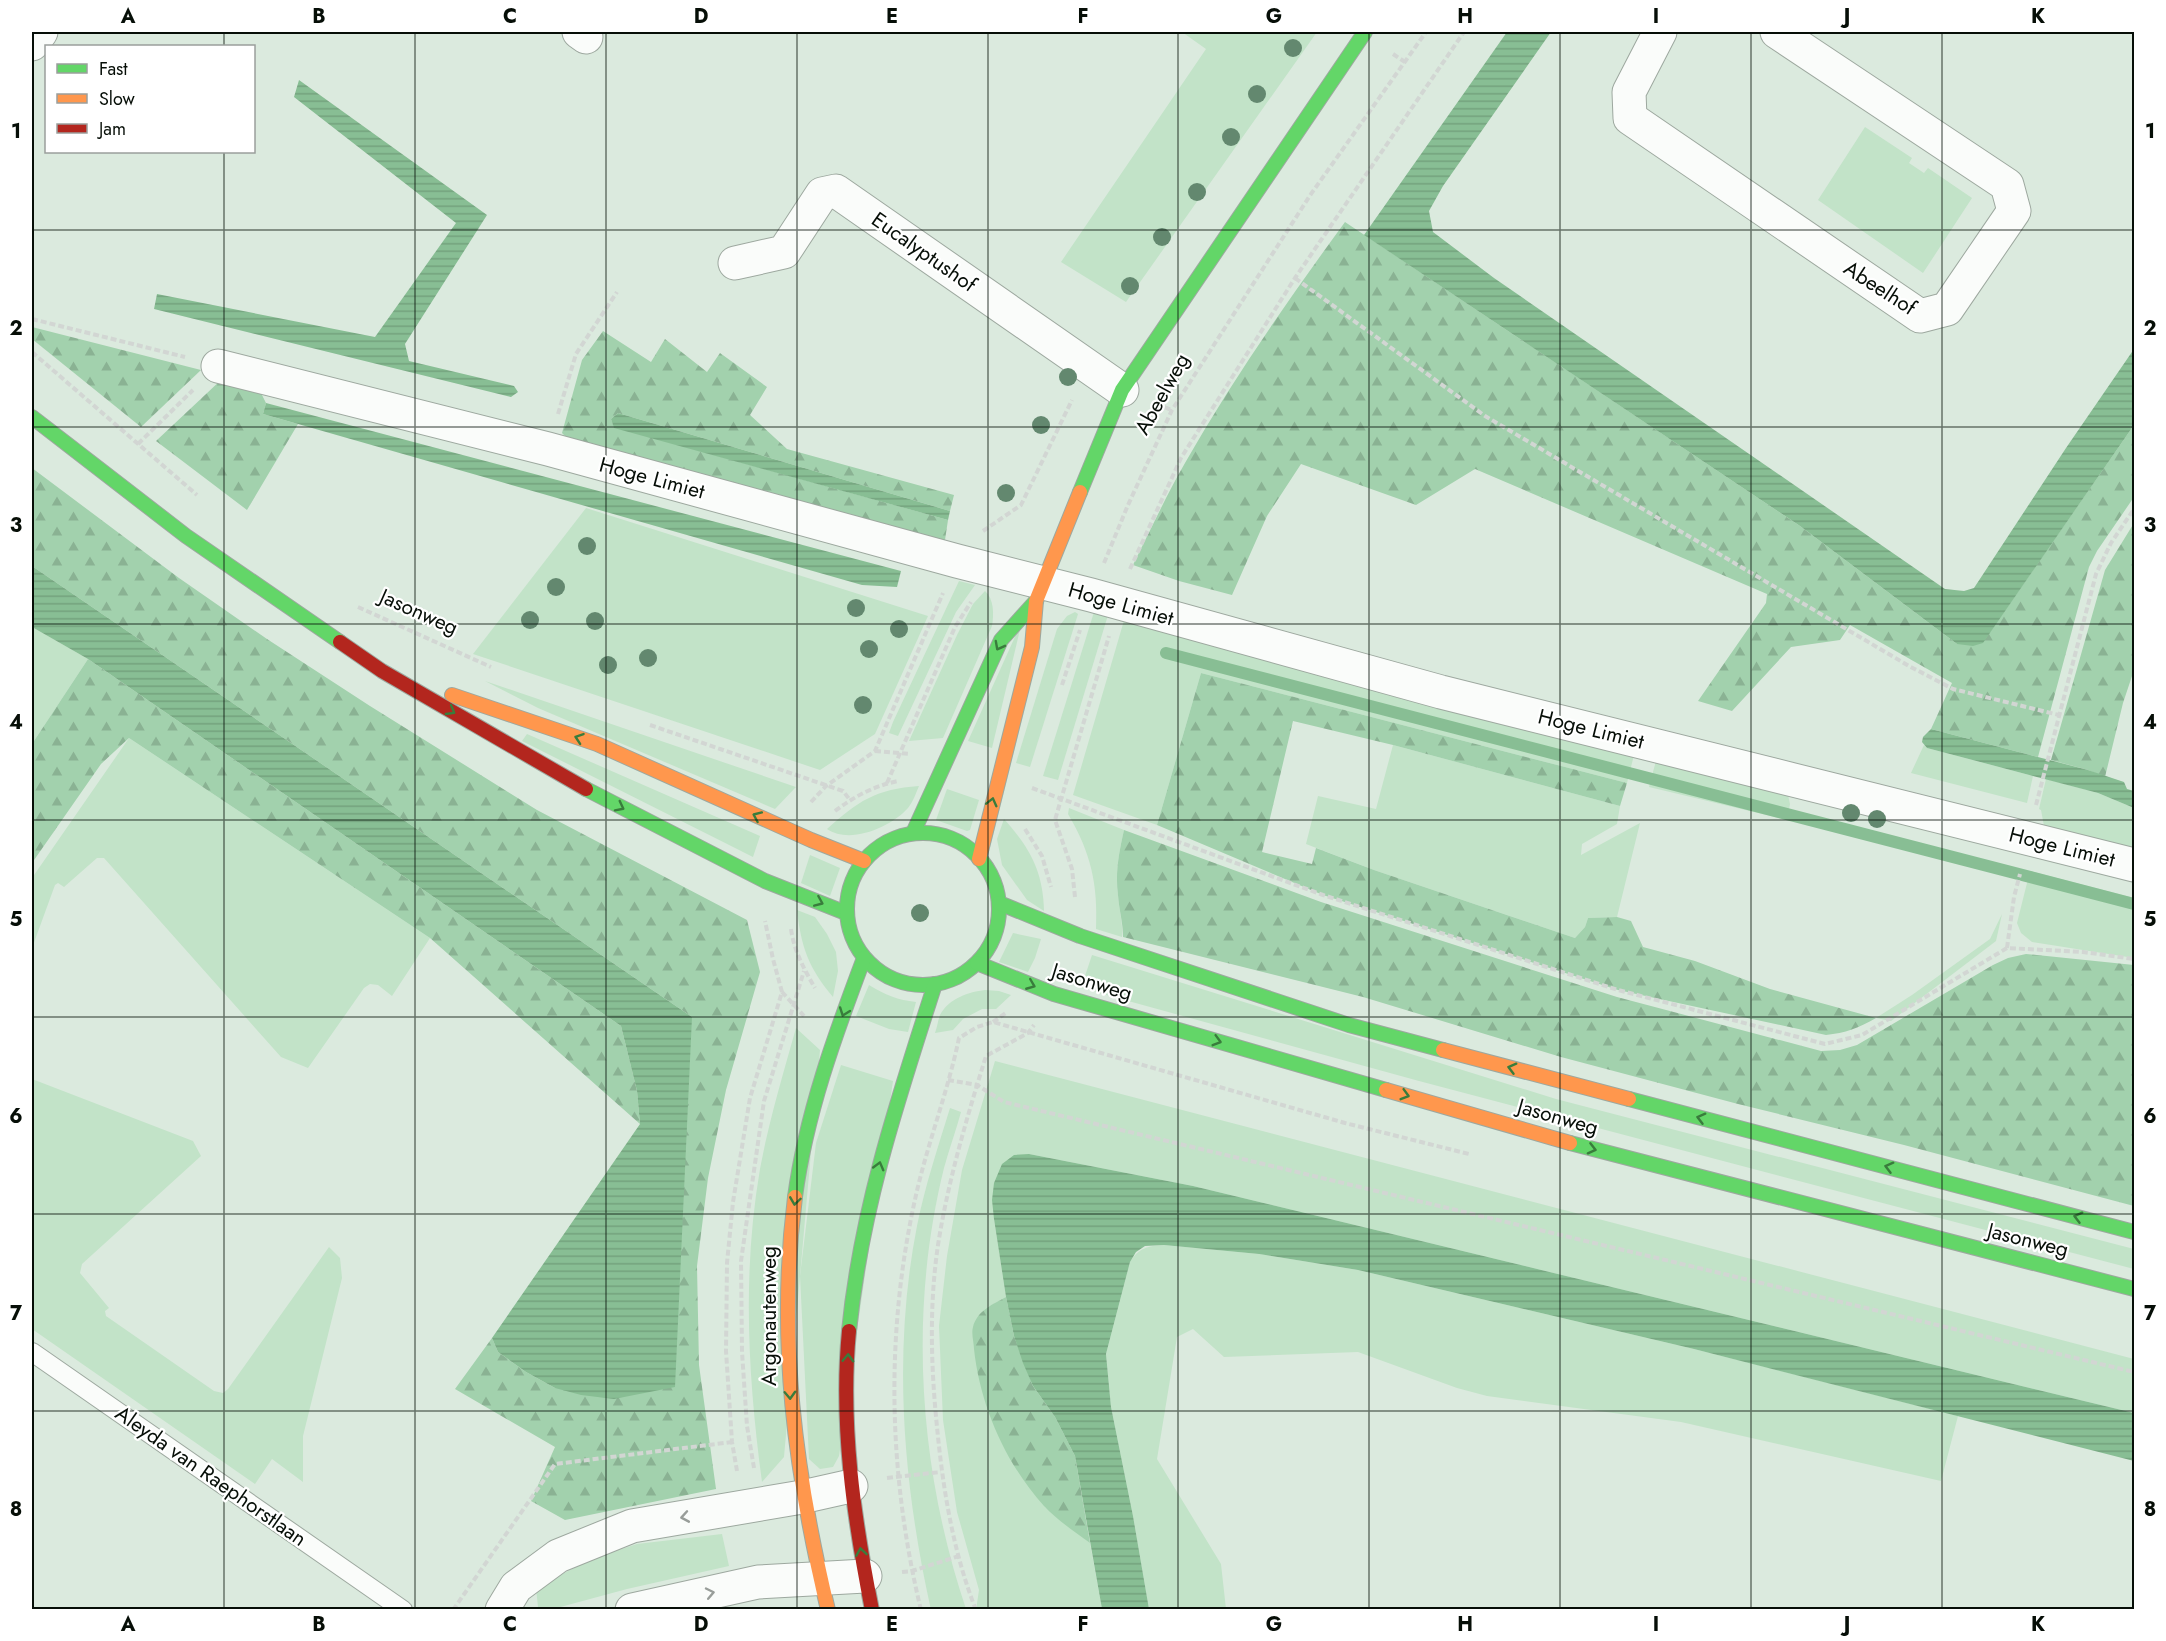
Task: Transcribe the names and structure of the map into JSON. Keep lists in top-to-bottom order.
{
  "streets": {
    "street": [
      "Eucalyptushof",
      "Abeelhof",
      "Abeelweg",
      "Hoge Limiet",
      "Jasonweg",
      "Argonautenweg"
    ],
    "lane": ["Aleyda van Raephorstlaan"]
  },
  "crossings": [
    ["Eucalyptushof", "Abeelweg"],
    ["Abeelweg", "Hoge Limiet"],
    ["Abeelweg", "Jasonweg"],
    ["Abeelweg", "Argonautenweg"],
    ["Jasonweg", "Argonautenweg"]
  ],
  "legend": ["Fast", "Slow", "Jam"],
  "grid": {
    "columns": [
      "A",
      "B",
      "C",
      "D",
      "E",
      "F",
      "G",
      "H",
      "I",
      "J",
      "K"
    ],
    "rows": [
      "1",
      "2",
      "3",
      "4",
      "5",
      "6",
      "7",
      "8"
    ]
  }
}
